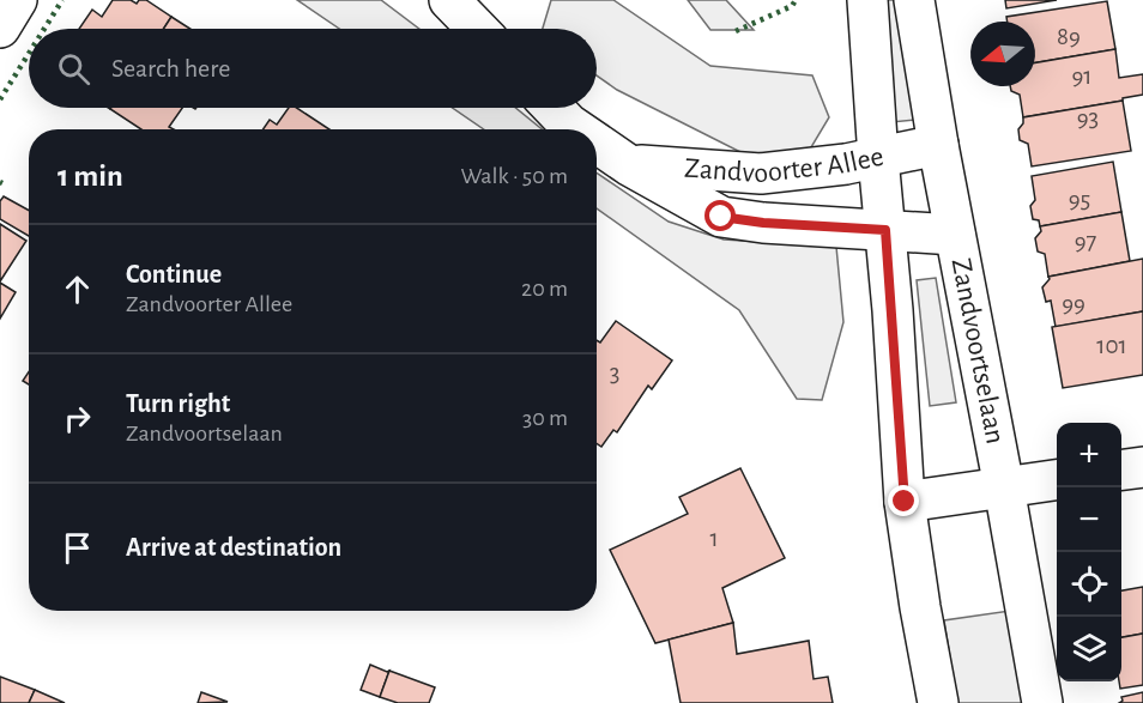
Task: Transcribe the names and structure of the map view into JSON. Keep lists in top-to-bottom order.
{
  "streets": {
    "main road": ["Zandvoorter Allee", "Zandvoortselaan"]
  },
  "crossings": [
    ["Zandvoorter Allee", "Zandvoortselaan"]
  ],
  "house_numbers": [
    "89",
    "91",
    "93",
    "95",
    "97",
    "99",
    "101",
    "3",
    "1"
  ],
  "north": "left",
  "page": {
    "search": "Search here",
    "heading": ["1 min", "Walk · 50 m"],
    "list": [
      ["Continue", "Zandvoorter Allee", "20 m"],
      ["Turn right", "Zandvoortselaan", "30 m"],
      "Arrive at destination"
    ],
    "map_buttons": ["+", "−"]
  }
}
